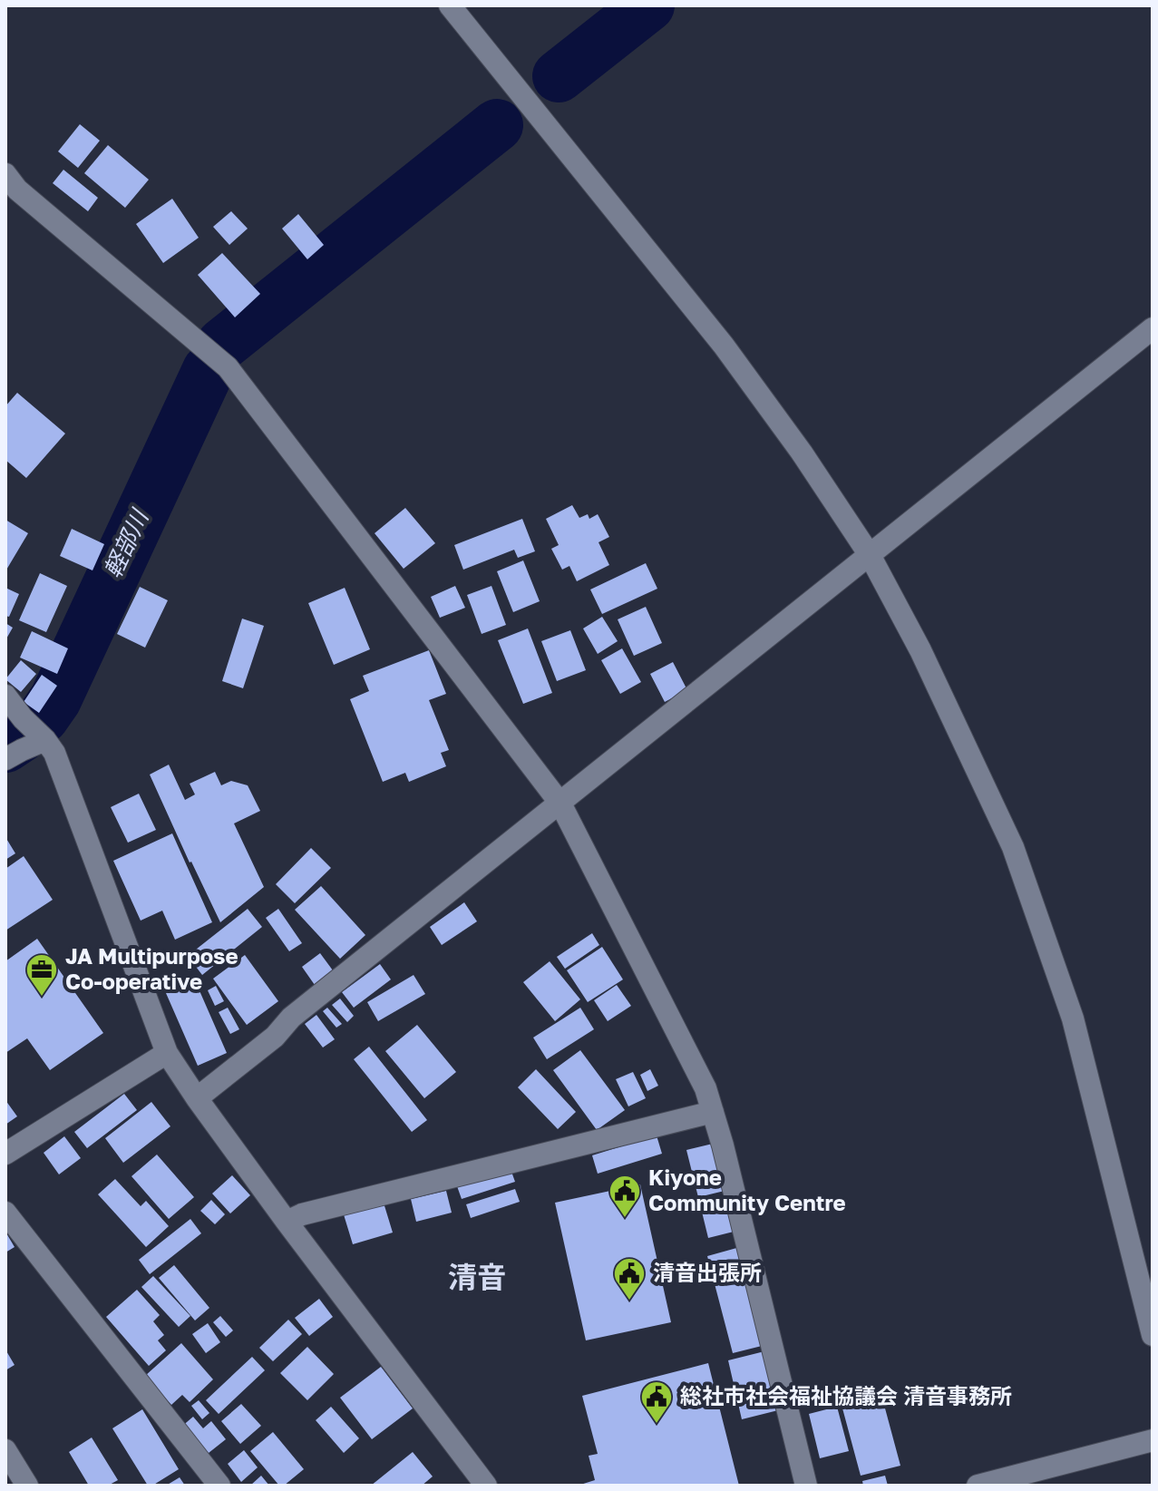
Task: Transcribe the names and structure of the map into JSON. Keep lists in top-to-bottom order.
{
  "districts": ["清音"],
  "water": ["軽部川"],
  "places": {
    "office": ["JA Multipurpose Co-operative"],
    "public building": ["Kiyone Community Centre", "清音出張所", "総社市社会福祉協議会 清音事務所"]
  }
}
